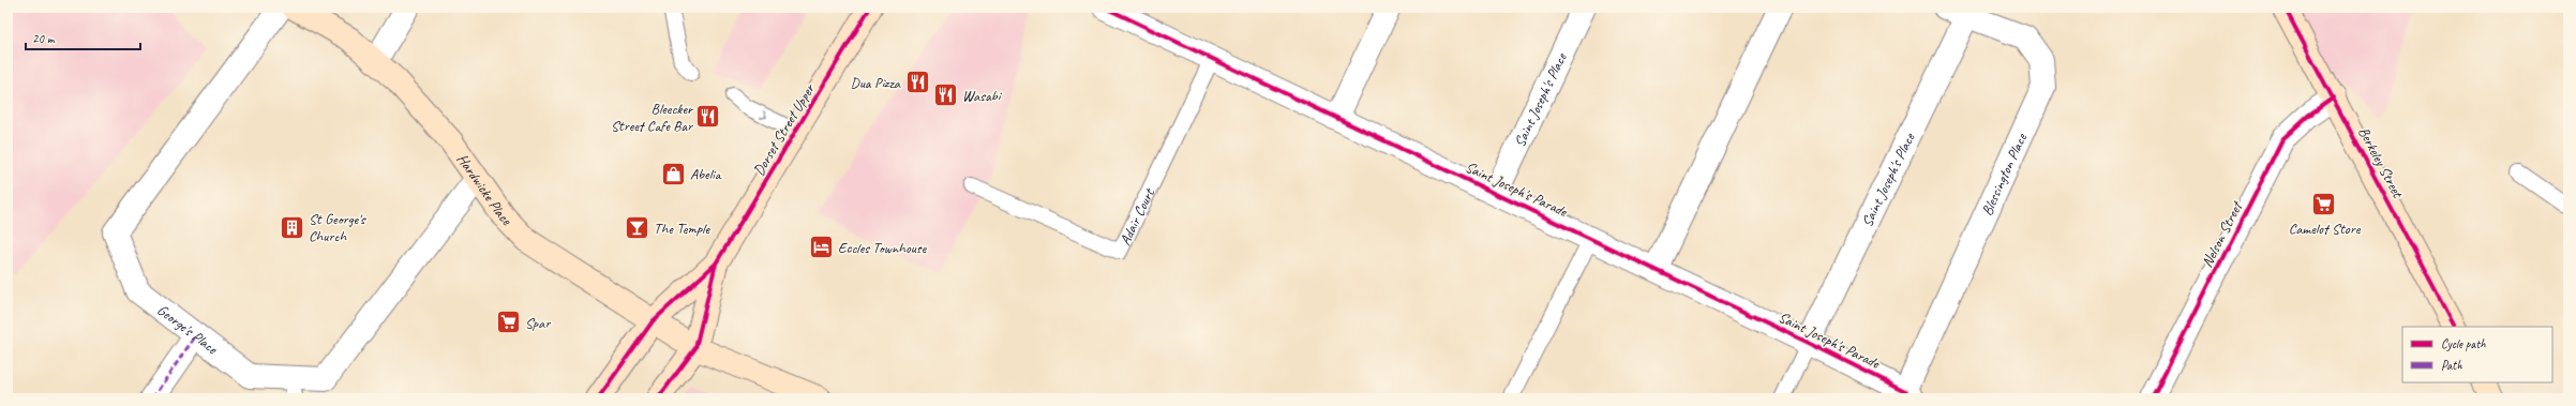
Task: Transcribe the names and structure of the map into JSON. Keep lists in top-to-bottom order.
{
  "streets": {
    "main road": ["Dorset Street Upper", "Berkeley Street", "Hardwicke Place"],
    "street": [
      "Saint Joseph's Place",
      "Blessington Place",
      "Saint Joseph's Parade",
      "Nelson Street",
      "George's Place"
    ],
    "lane": ["Adair Court"]
  },
  "crossings": [
    ["Saint Joseph's Place", "Blessington Place"],
    ["Saint Joseph's Place", "Saint Joseph's Parade"],
    ["Dorset Street Upper", "Hardwicke Place"],
    ["Berkeley Street", "Nelson Street"],
    ["Blessington Place", "Saint Joseph's Parade"],
    ["Hardwicke Place", "George's Place"],
    ["Saint Joseph's Parade", "Adair Court"]
  ],
  "places": {
    "restaurant": ["Dua Pizza", "Wasabi", "Bleecker Street Cafe Bar"],
    "shop": ["Abelia"],
    "supermarket": ["Camelot Store", "Spar"],
    "building": ["St George's Church"],
    "bar": ["The Temple"],
    "hotel": ["Eccles Townhouse"]
  },
  "legend": ["Cycle path", "Path"],
  "scale_bar": "20 m"
}
